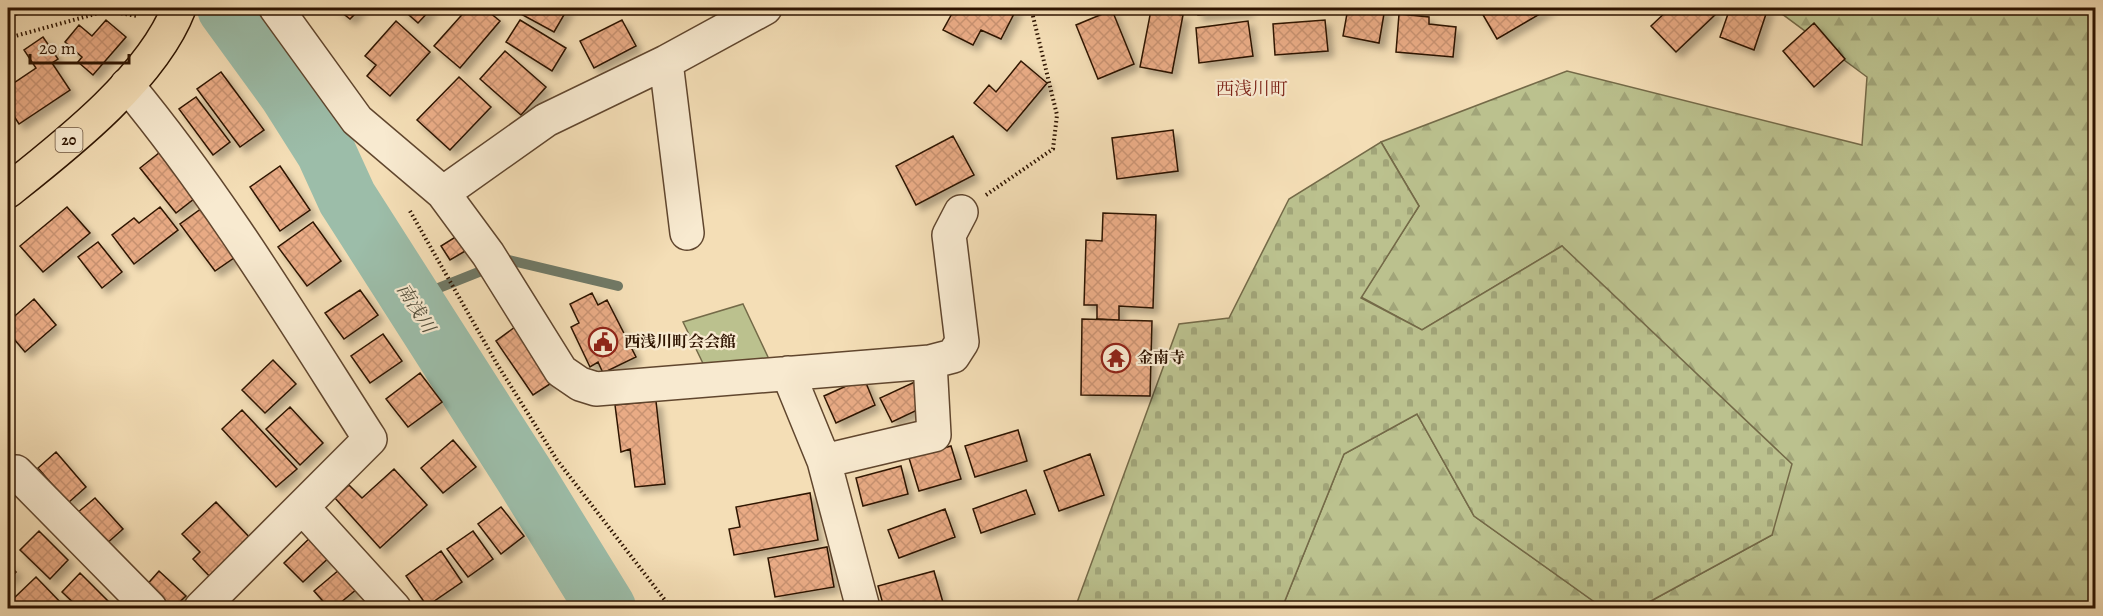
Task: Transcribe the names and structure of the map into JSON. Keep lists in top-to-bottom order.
{
  "streets": {
    "highway": ["20"]
  },
  "districts": ["西浅川町"],
  "water": ["南浅川"],
  "places": {
    "public building": ["西浅川町会会館"],
    "temple": ["金南寺"]
  },
  "scale_bar": "20 m"
}
